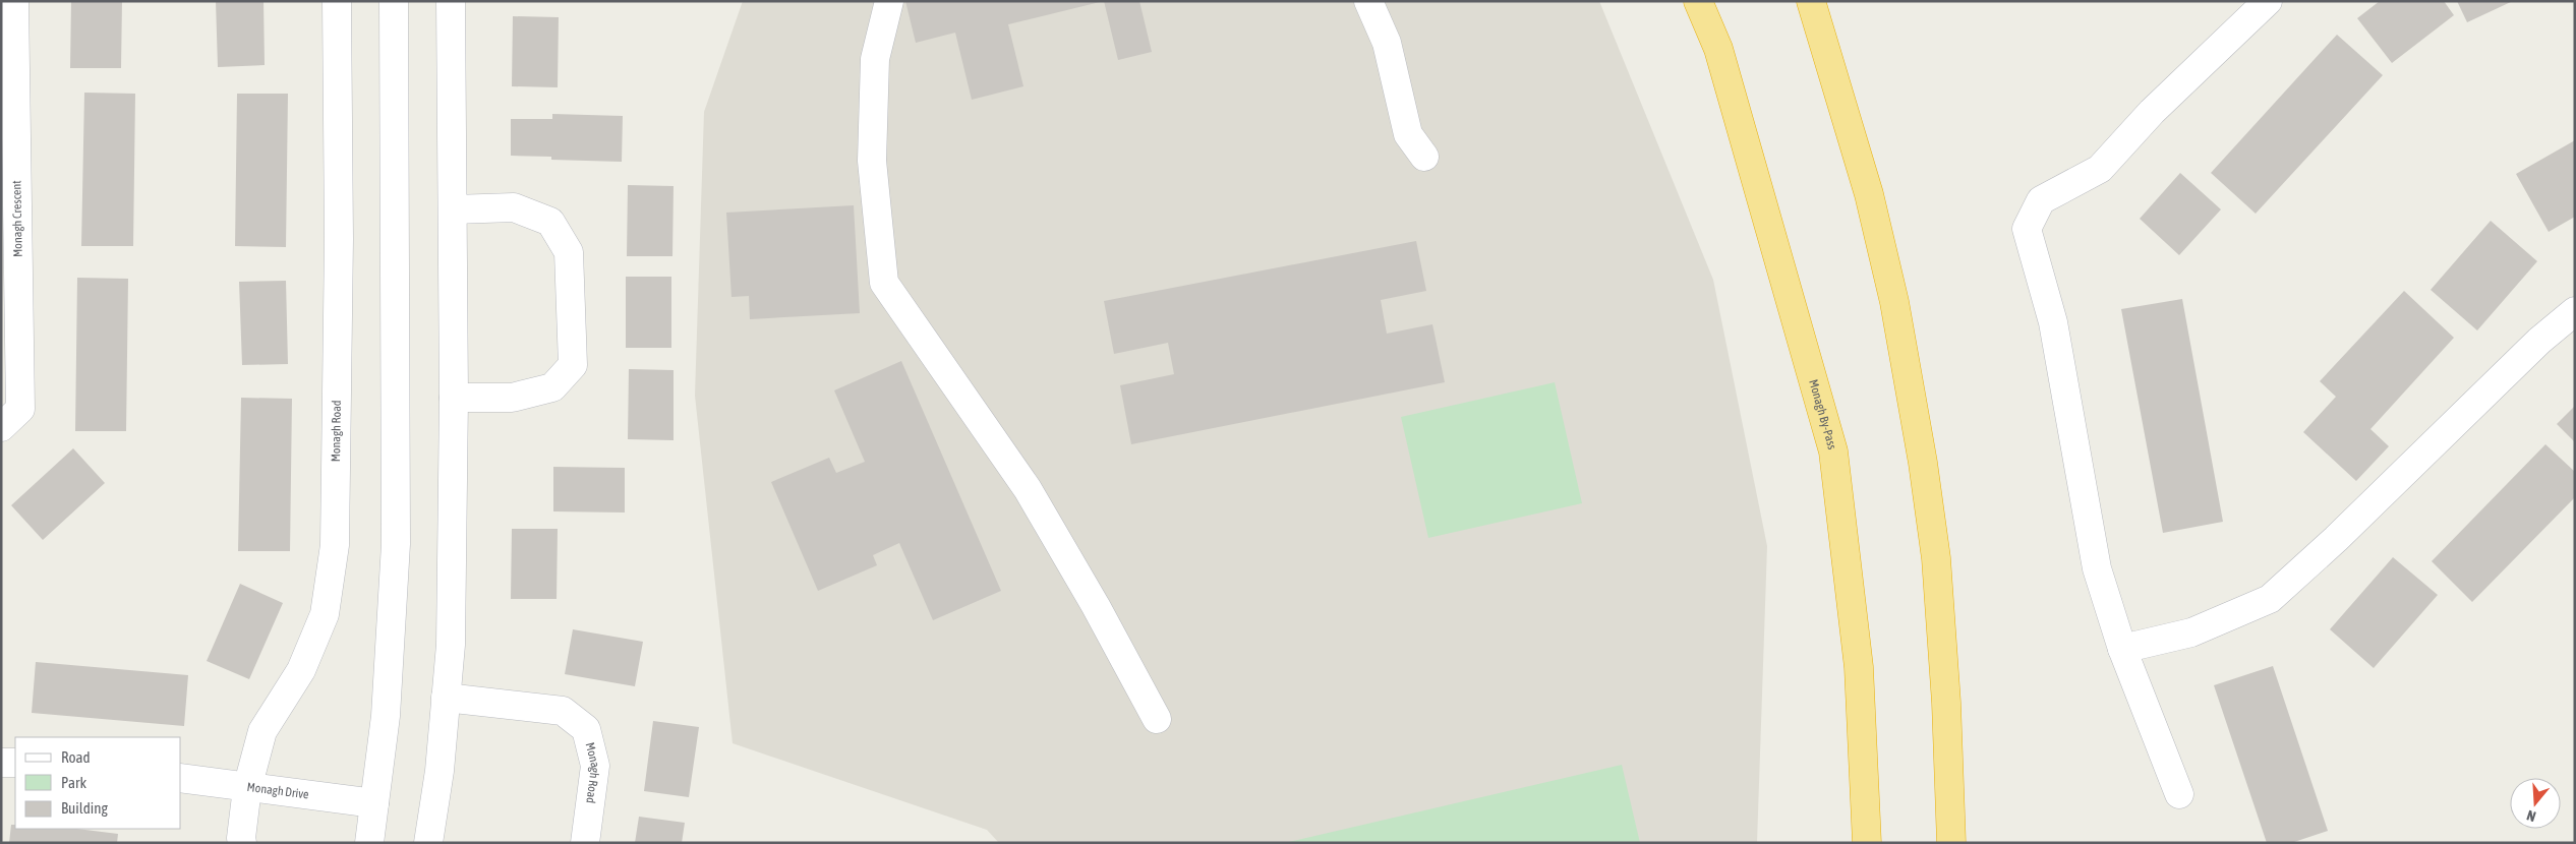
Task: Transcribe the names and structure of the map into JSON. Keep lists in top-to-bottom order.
{
  "streets": {
    "highway": ["Monagh By-Pass"],
    "street": ["Monagh Crescent", "Monagh Road", "Monagh Drive"]
  },
  "crossings": [
    ["Monagh Road", "Monagh Drive"]
  ],
  "legend": ["Road", "Park", "Building"],
  "north": "bottom"
}
